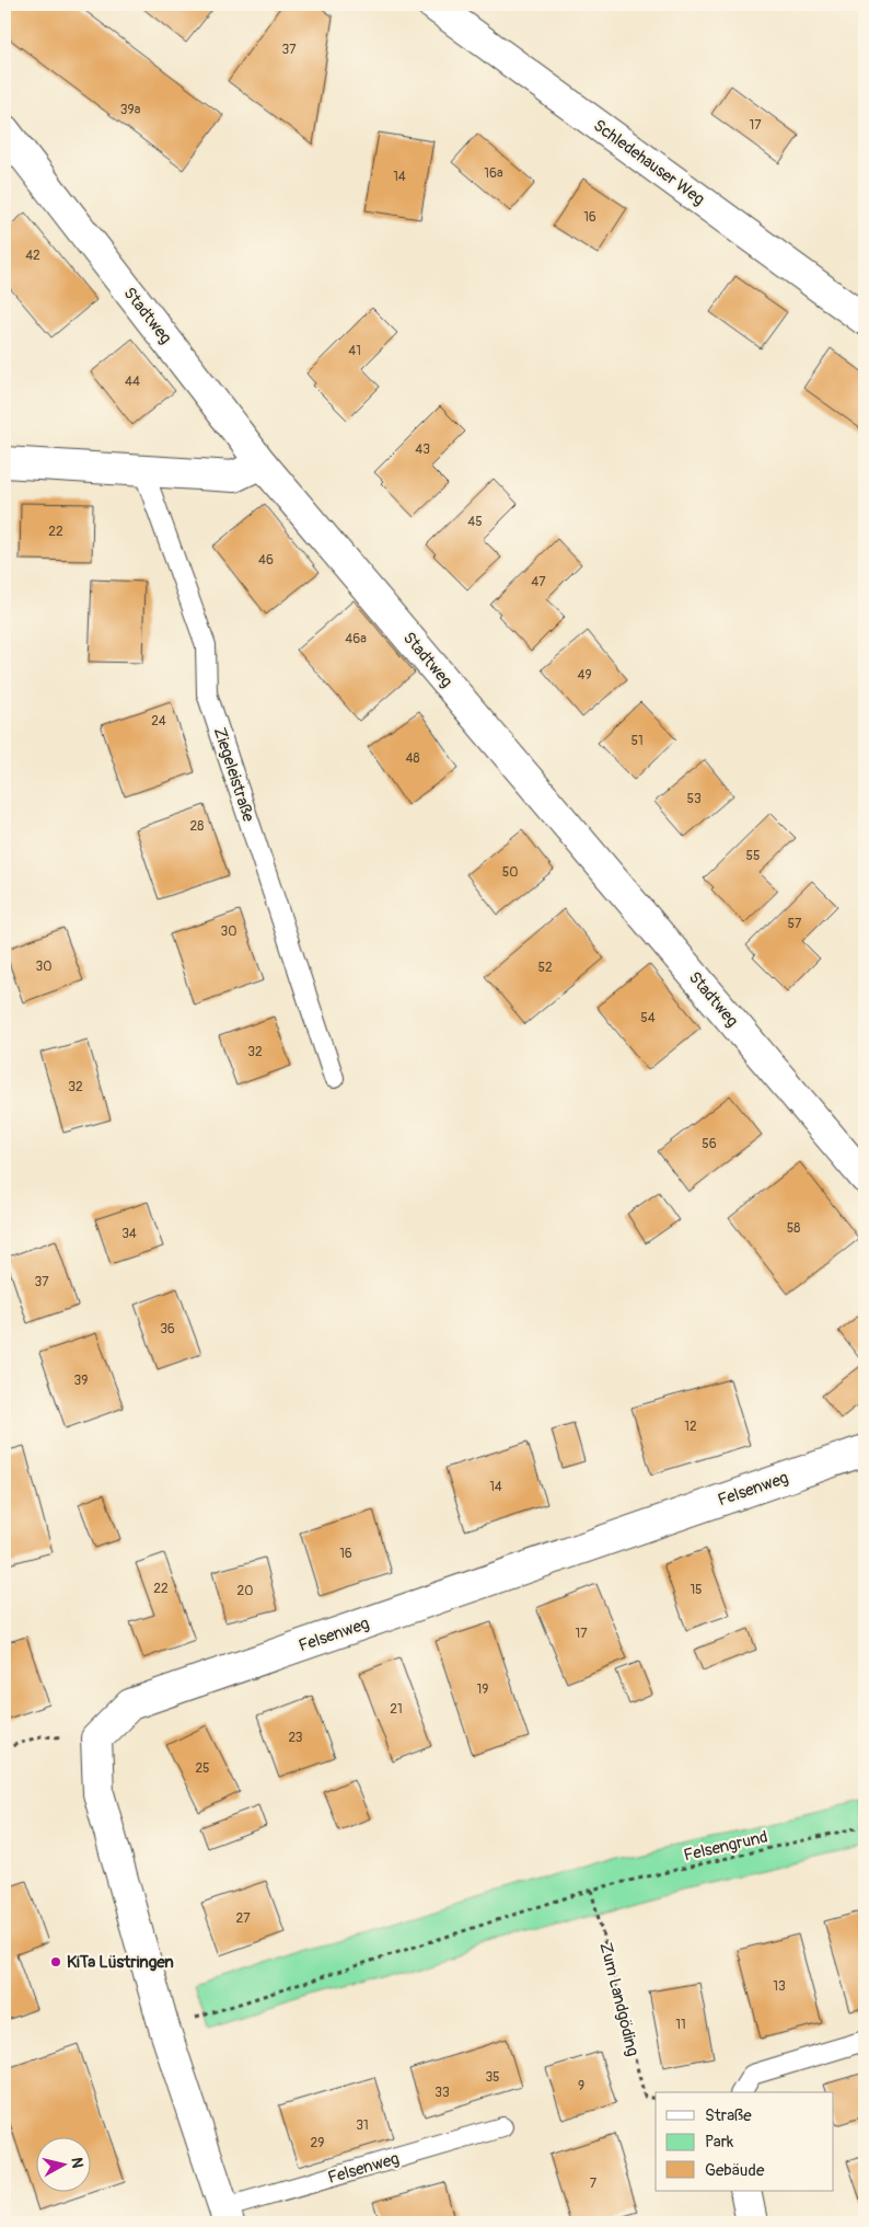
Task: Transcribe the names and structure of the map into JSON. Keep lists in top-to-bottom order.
{
  "streets": {
    "street": ["Schledehauser Weg", "Stadtweg", "Felsenweg"],
    "lane": ["Ziegeleistraße"],
    "path": ["Felsengrund", "Zum Landgöding"]
  },
  "crossings": [
    ["Felsengrund", "Zum Landgöding"]
  ],
  "places": ["KiTa Lüstringen"],
  "house_numbers": [
    "37",
    "39a",
    "17",
    "16a",
    "14",
    "16",
    "42",
    "41",
    "44",
    "43",
    "45",
    "22",
    "46",
    "47",
    "46a",
    "49",
    "24",
    "51",
    "48",
    "53",
    "28",
    "55",
    "50",
    "57",
    "30",
    "30",
    "52",
    "54",
    "32",
    "32",
    "56",
    "58",
    "34",
    "37",
    "36",
    "39",
    "12",
    "14",
    "16",
    "22",
    "15",
    "20",
    "17",
    "19",
    "21",
    "23",
    "25",
    "27",
    "13",
    "11",
    "35",
    "9",
    "33",
    "31",
    "29",
    "7"
  ],
  "legend": ["Straße", "Park", "Gebäude"],
  "north": "right"
}
